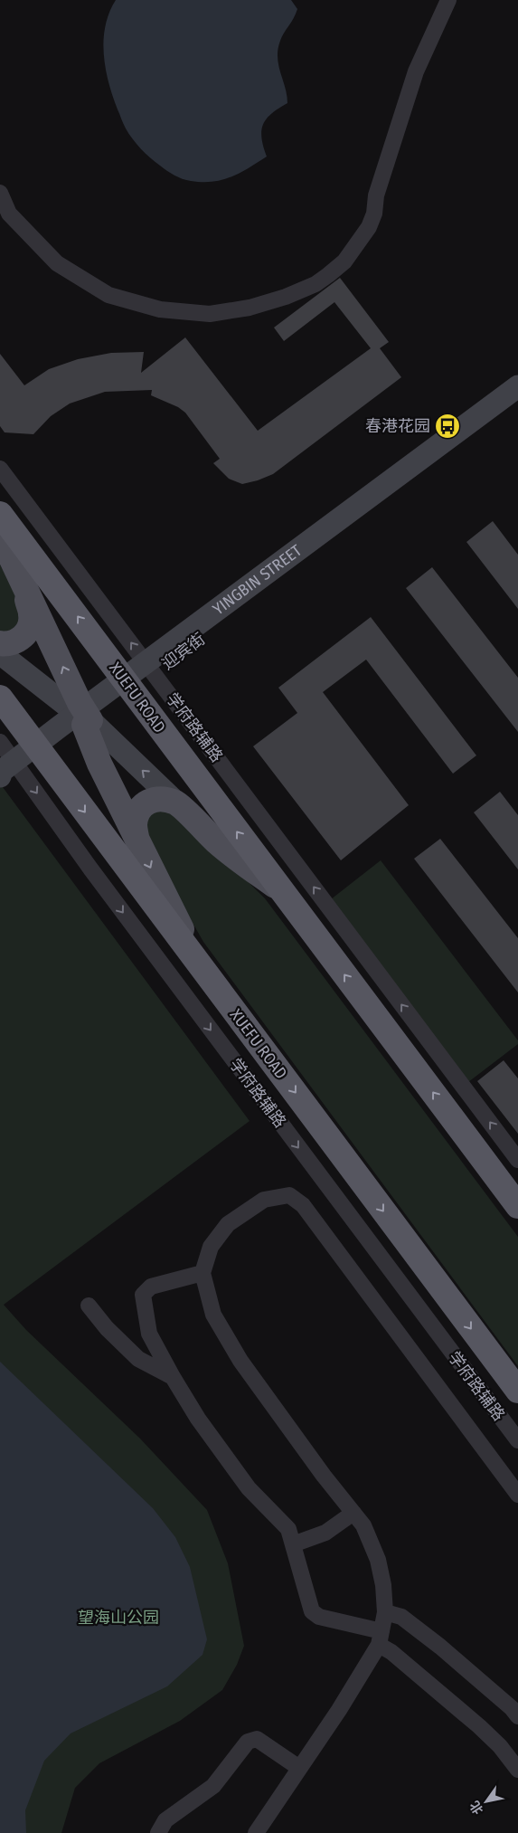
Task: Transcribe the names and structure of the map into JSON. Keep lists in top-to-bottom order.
{
  "streets": {
    "highway": ["XUEFU ROAD"],
    "main road": ["YINGBIN STREET", "迎宾街"],
    "street": ["学府路辅路"]
  },
  "crossings": [
    ["YINGBIN STREET", "迎宾街"],
    ["YINGBIN STREET", "XUEFU ROAD"],
    ["YINGBIN STREET", "学府路辅路"],
    ["迎宾街", "学府路辅路"]
  ],
  "parks": ["望海山公园"],
  "places": {
    "bus stop": ["春港花园"]
  },
  "north": "bottom left"
}
